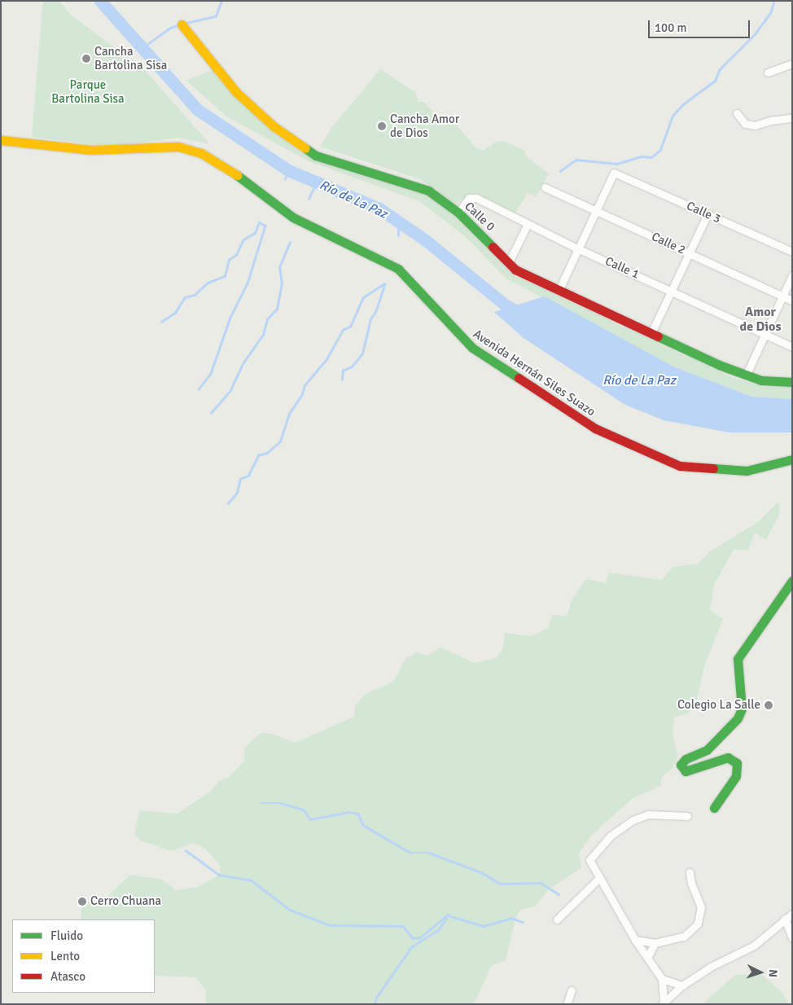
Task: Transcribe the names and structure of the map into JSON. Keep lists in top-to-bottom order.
{
  "streets": {
    "street": [
      "Calle 3",
      "Calle 0",
      "Calle 2",
      "Calle 1",
      "Avenida Hernán Siles Suazo"
    ]
  },
  "crossings": [
    ["Calle 3", "Calle 2"],
    ["Calle 0", "Calle 1"]
  ],
  "districts": ["Amor de Dios"],
  "water": ["Río de La Paz"],
  "parks": ["Parque Bartolina Sisa"],
  "places": [
    "Cancha Bartolina Sisa",
    "Cancha Amor de Dios",
    "Colegio La Salle",
    "Cerro Chuana"
  ],
  "legend": ["Fluido", "Lento", "Atasco"],
  "scale_bar": "100 m",
  "north": "right"
}
